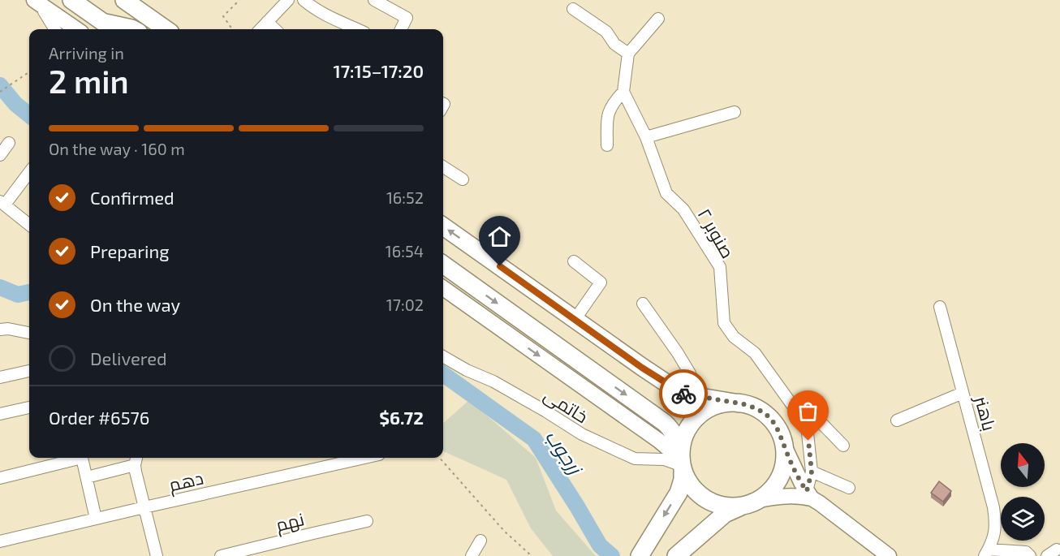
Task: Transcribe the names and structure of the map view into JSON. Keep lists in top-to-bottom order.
{
  "streets": {
    "street": [
      "صنوبر ۲",
      "خاتمی",
      "باهنر",
      "دهم",
      "نهم"
    ]
  },
  "water": ["زرجوب"],
  "north": "top",
  "page": {
    "heading": ["2 min", "Arriving in", "17:15–17:20"],
    "panel": ["Order #6576", "$6.72"],
    "bar": "On the way · 160 m",
    "list": [
      ["Confirmed", "16:52"],
      ["Preparing", "16:54"],
      ["On the way", "17:02"],
      "Delivered"
    ]
  }
}
